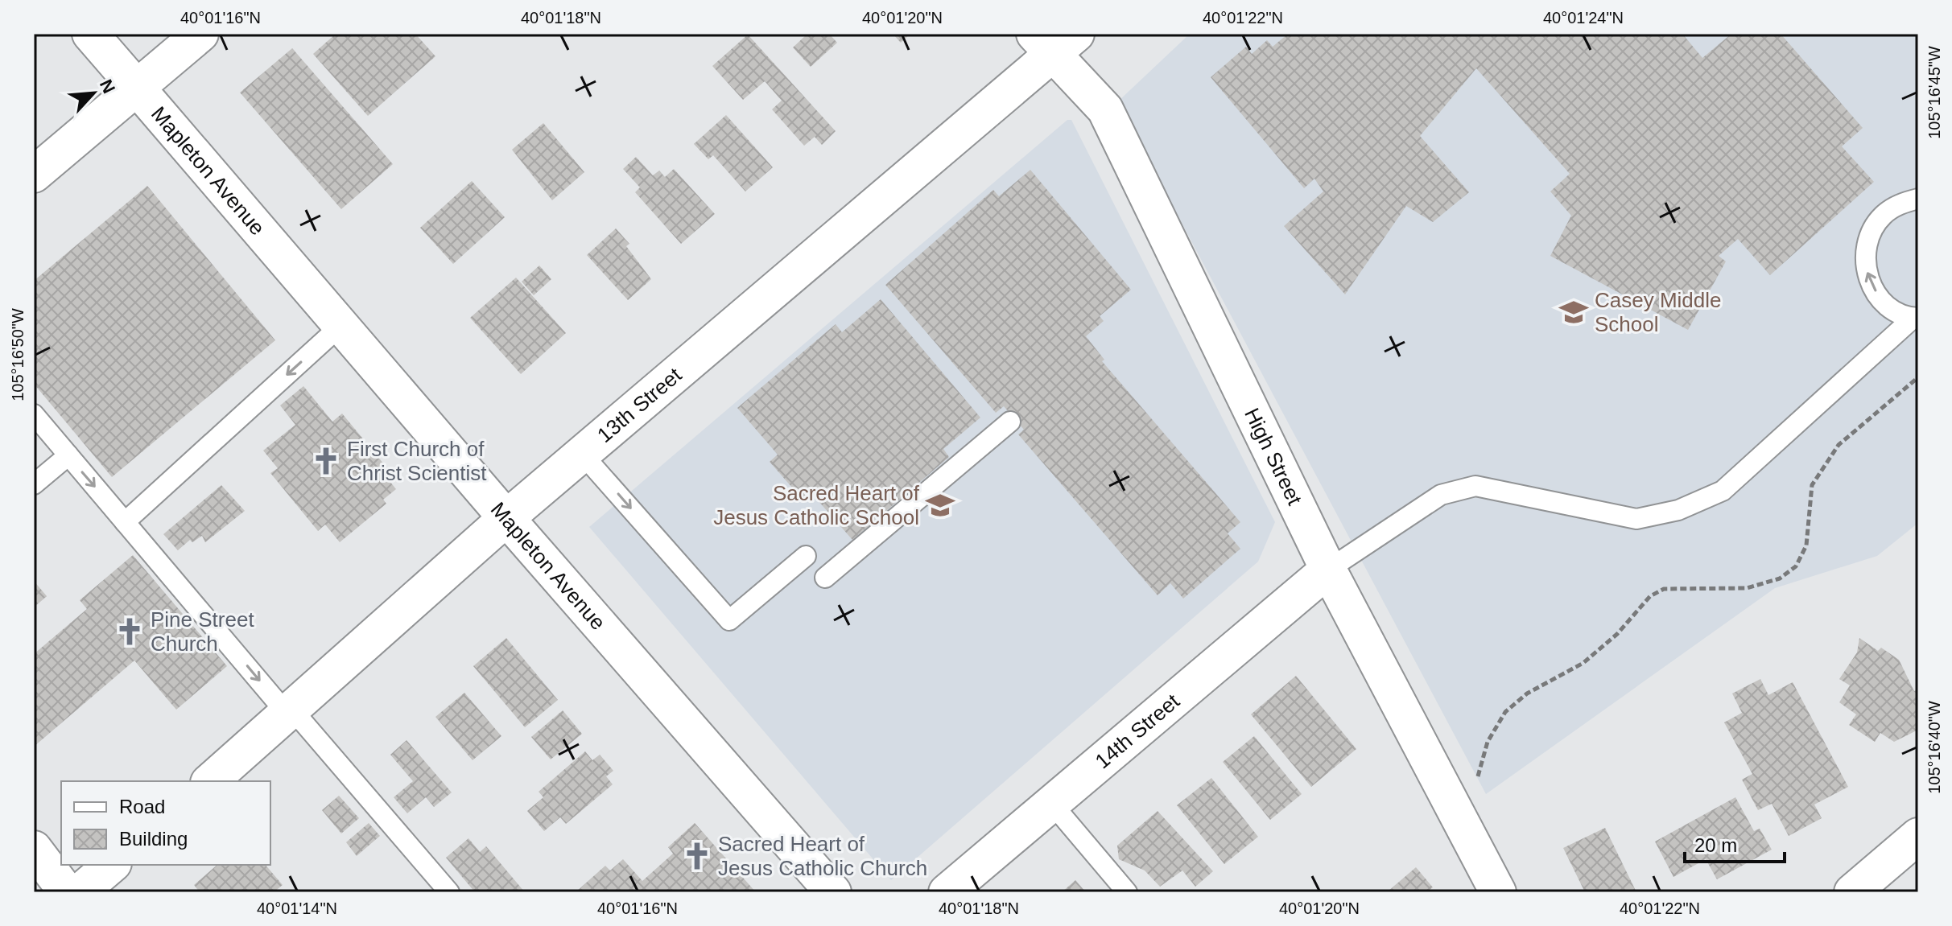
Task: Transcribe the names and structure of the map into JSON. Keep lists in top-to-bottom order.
{
  "streets": {
    "street": [
      "Mapleton Avenue",
      "13th Street",
      "High Street",
      "14th Street"
    ]
  },
  "crossings": [
    ["Mapleton Avenue", "13th Street"],
    ["13th Street", "High Street"],
    ["High Street", "14th Street"]
  ],
  "places": {
    "school or university": ["Casey Middle School", "Sacred Heart of Jesus Catholic School"],
    "church": ["First Church of Christ Scientist", "Pine Street Church", "Sacred Heart of Jesus Catholic Church"]
  },
  "legend": ["Road", "Building"],
  "scale_bar": "20 m",
  "north": "top right",
  "coordinates": [
    "40°01'16\"N",
    "40°01'18\"N",
    "40°01'20\"N",
    "40°01'22\"N",
    "40°01'24\"N",
    "105°16'45\"W",
    "105°16'50\"W",
    "105°16'40\"W",
    "40°01'14\"N"
  ]
}
